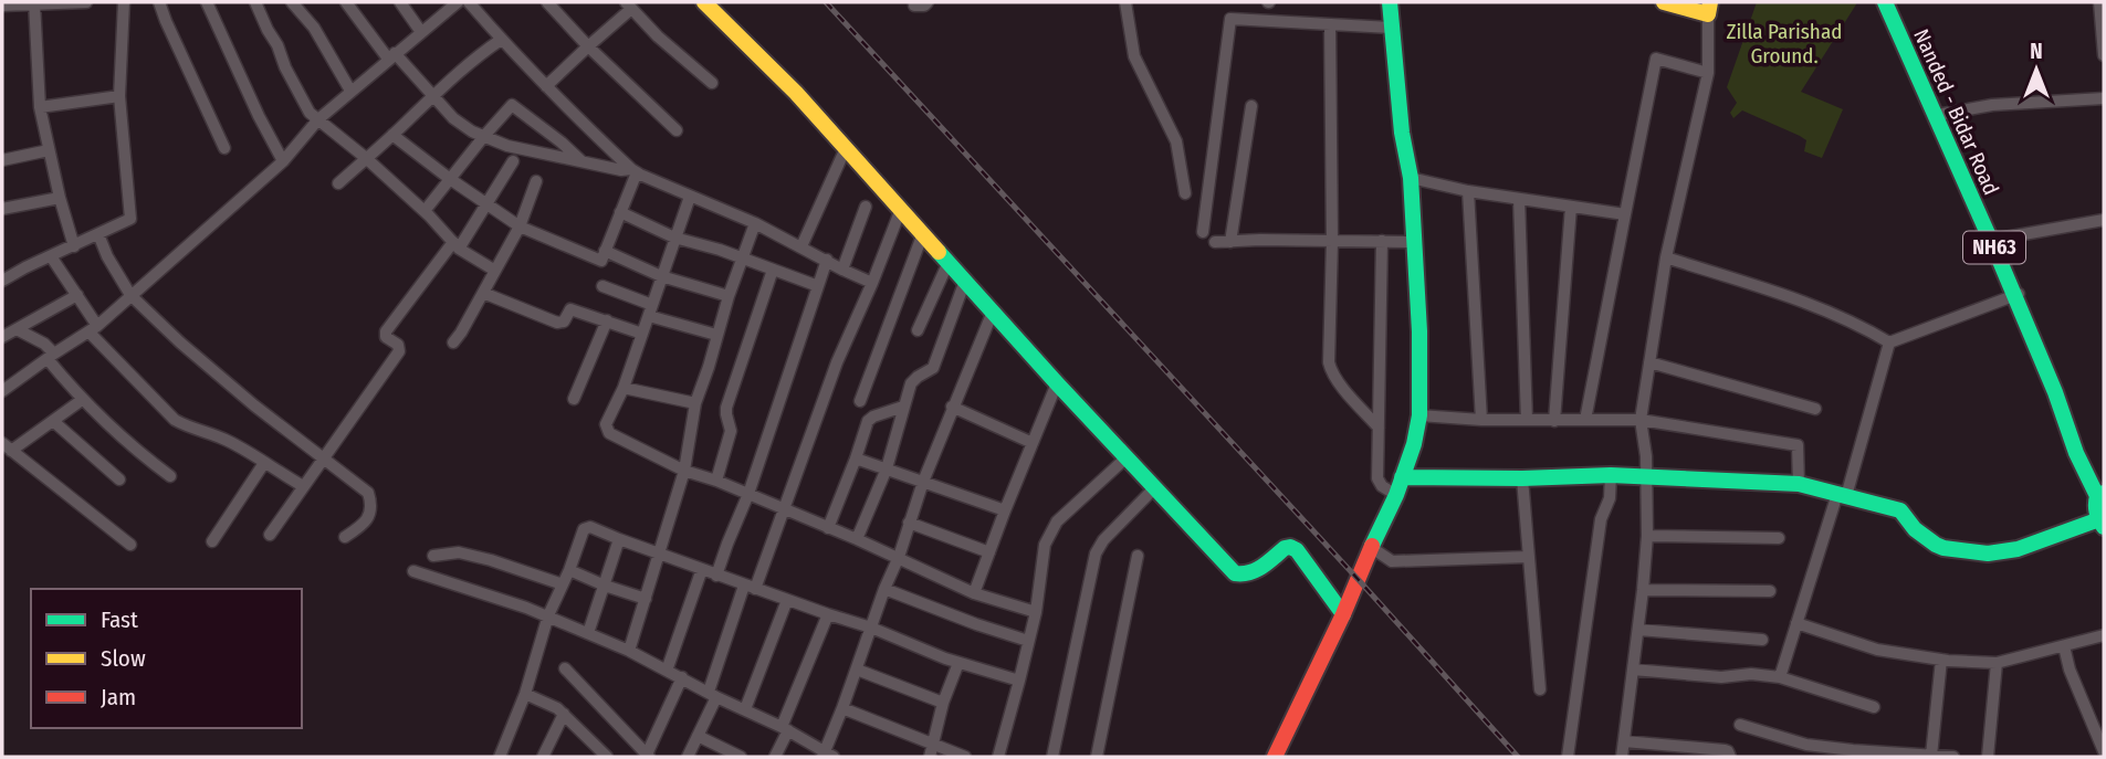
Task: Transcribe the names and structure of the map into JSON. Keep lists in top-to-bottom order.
{
  "streets": {
    "main road": ["Nanded - Bidar Road", "NH63"]
  },
  "crossings": [
    ["Nanded - Bidar Road", "NH63"]
  ],
  "parks": ["Zilla Parishad Ground."],
  "legend": ["Fast", "Slow", "Jam"],
  "north": "top"
}
